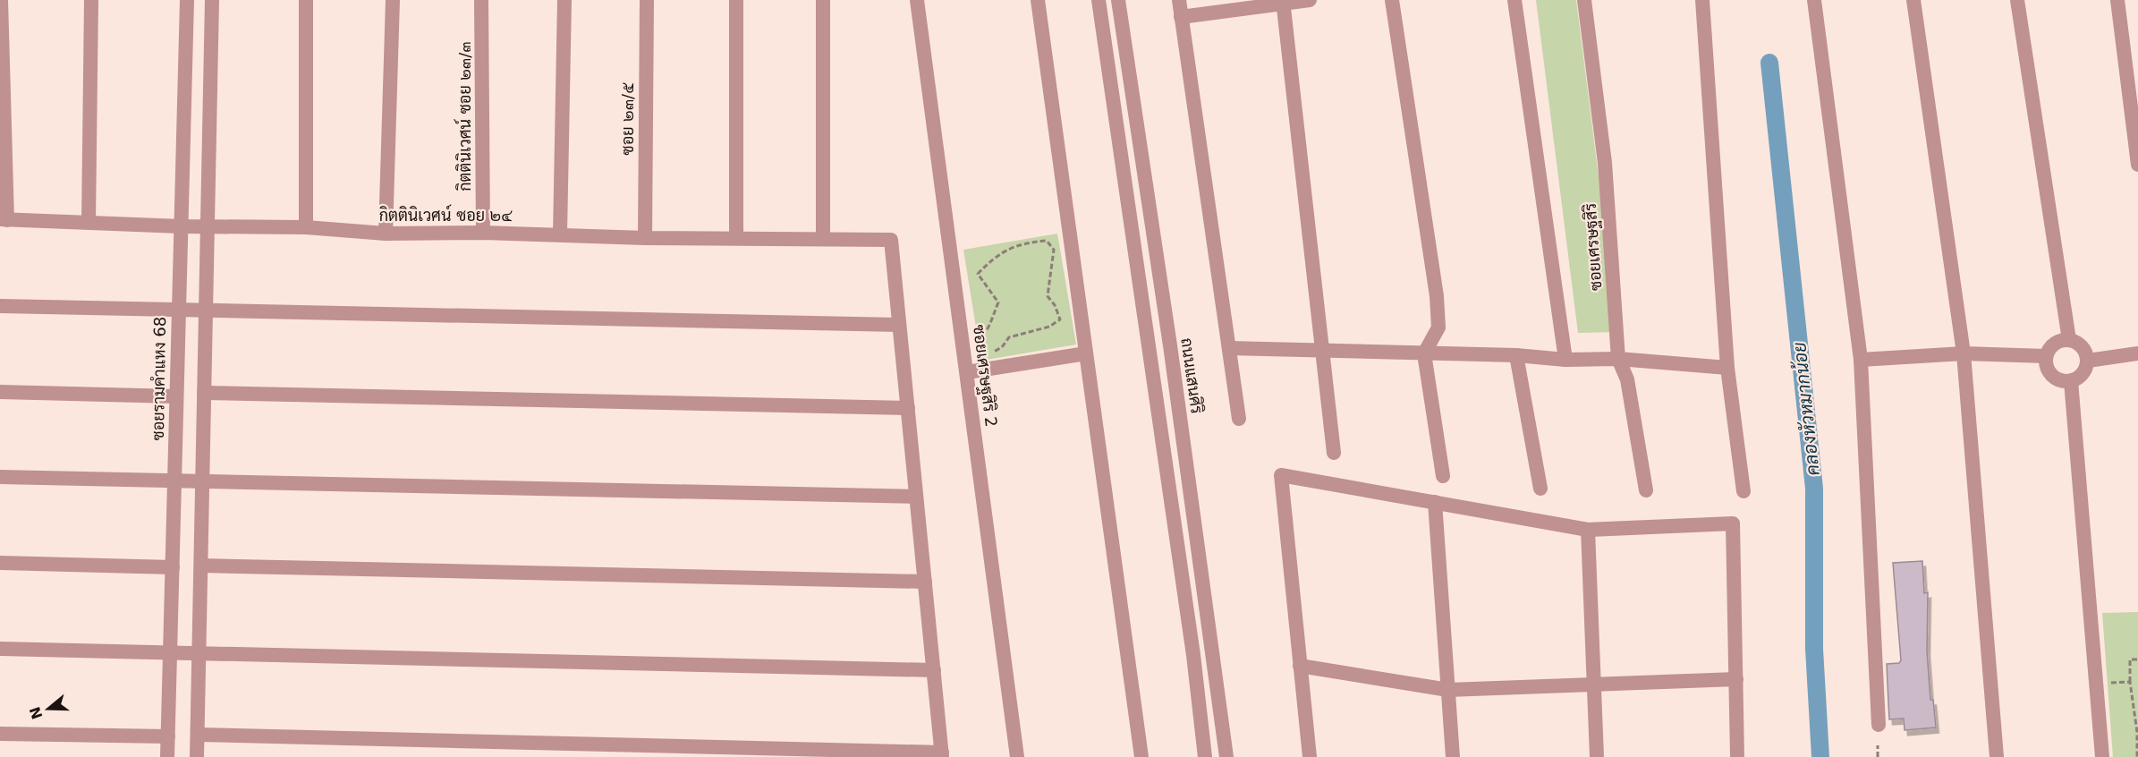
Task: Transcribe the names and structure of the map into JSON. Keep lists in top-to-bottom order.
{
  "streets": {
    "street": [
      "กิตตินิเวศน์ ซอย ๒๓/๓",
      "ซอย ๒๓/๕",
      "กิตตินิเวศน์ ซอย ๒๔",
      "ซอยเศรษฐสิริ",
      "ซอยเศรษฐสิริ 2",
      "ถนนแสนศิริ",
      "ซอยรามคำแหง 68"
    ]
  },
  "crossings": [
    ["กิตตินิเวศน์ ซอย ๒๓/๓", "กิตตินิเวศน์ ซอย ๒๔"],
    ["ซอย ๒๓/๕", "กิตตินิเวศน์ ซอย ๒๔"],
    ["กิตตินิเวศน์ ซอย ๒๔", "ซอยรามคำแหง 68"]
  ],
  "water": ["คลองหัวหมากน้อย"],
  "north": "left"
}
